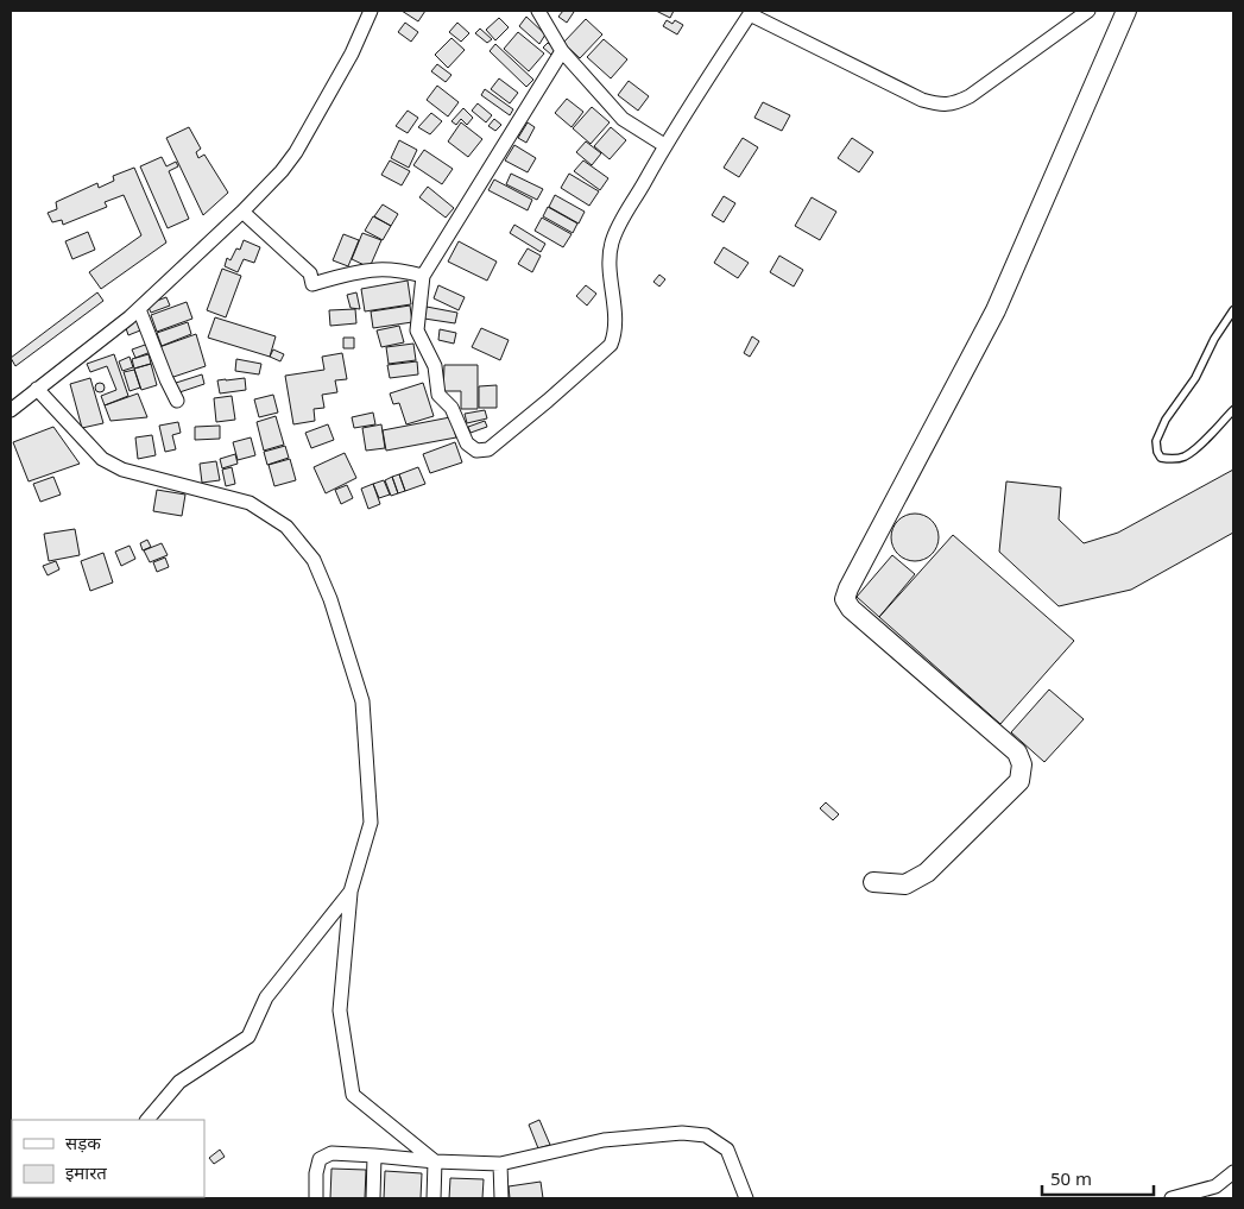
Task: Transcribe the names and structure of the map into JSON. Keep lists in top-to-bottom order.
{
  "legend": ["सड़क", "इमारत"],
  "scale_bar": "50 m"
}
